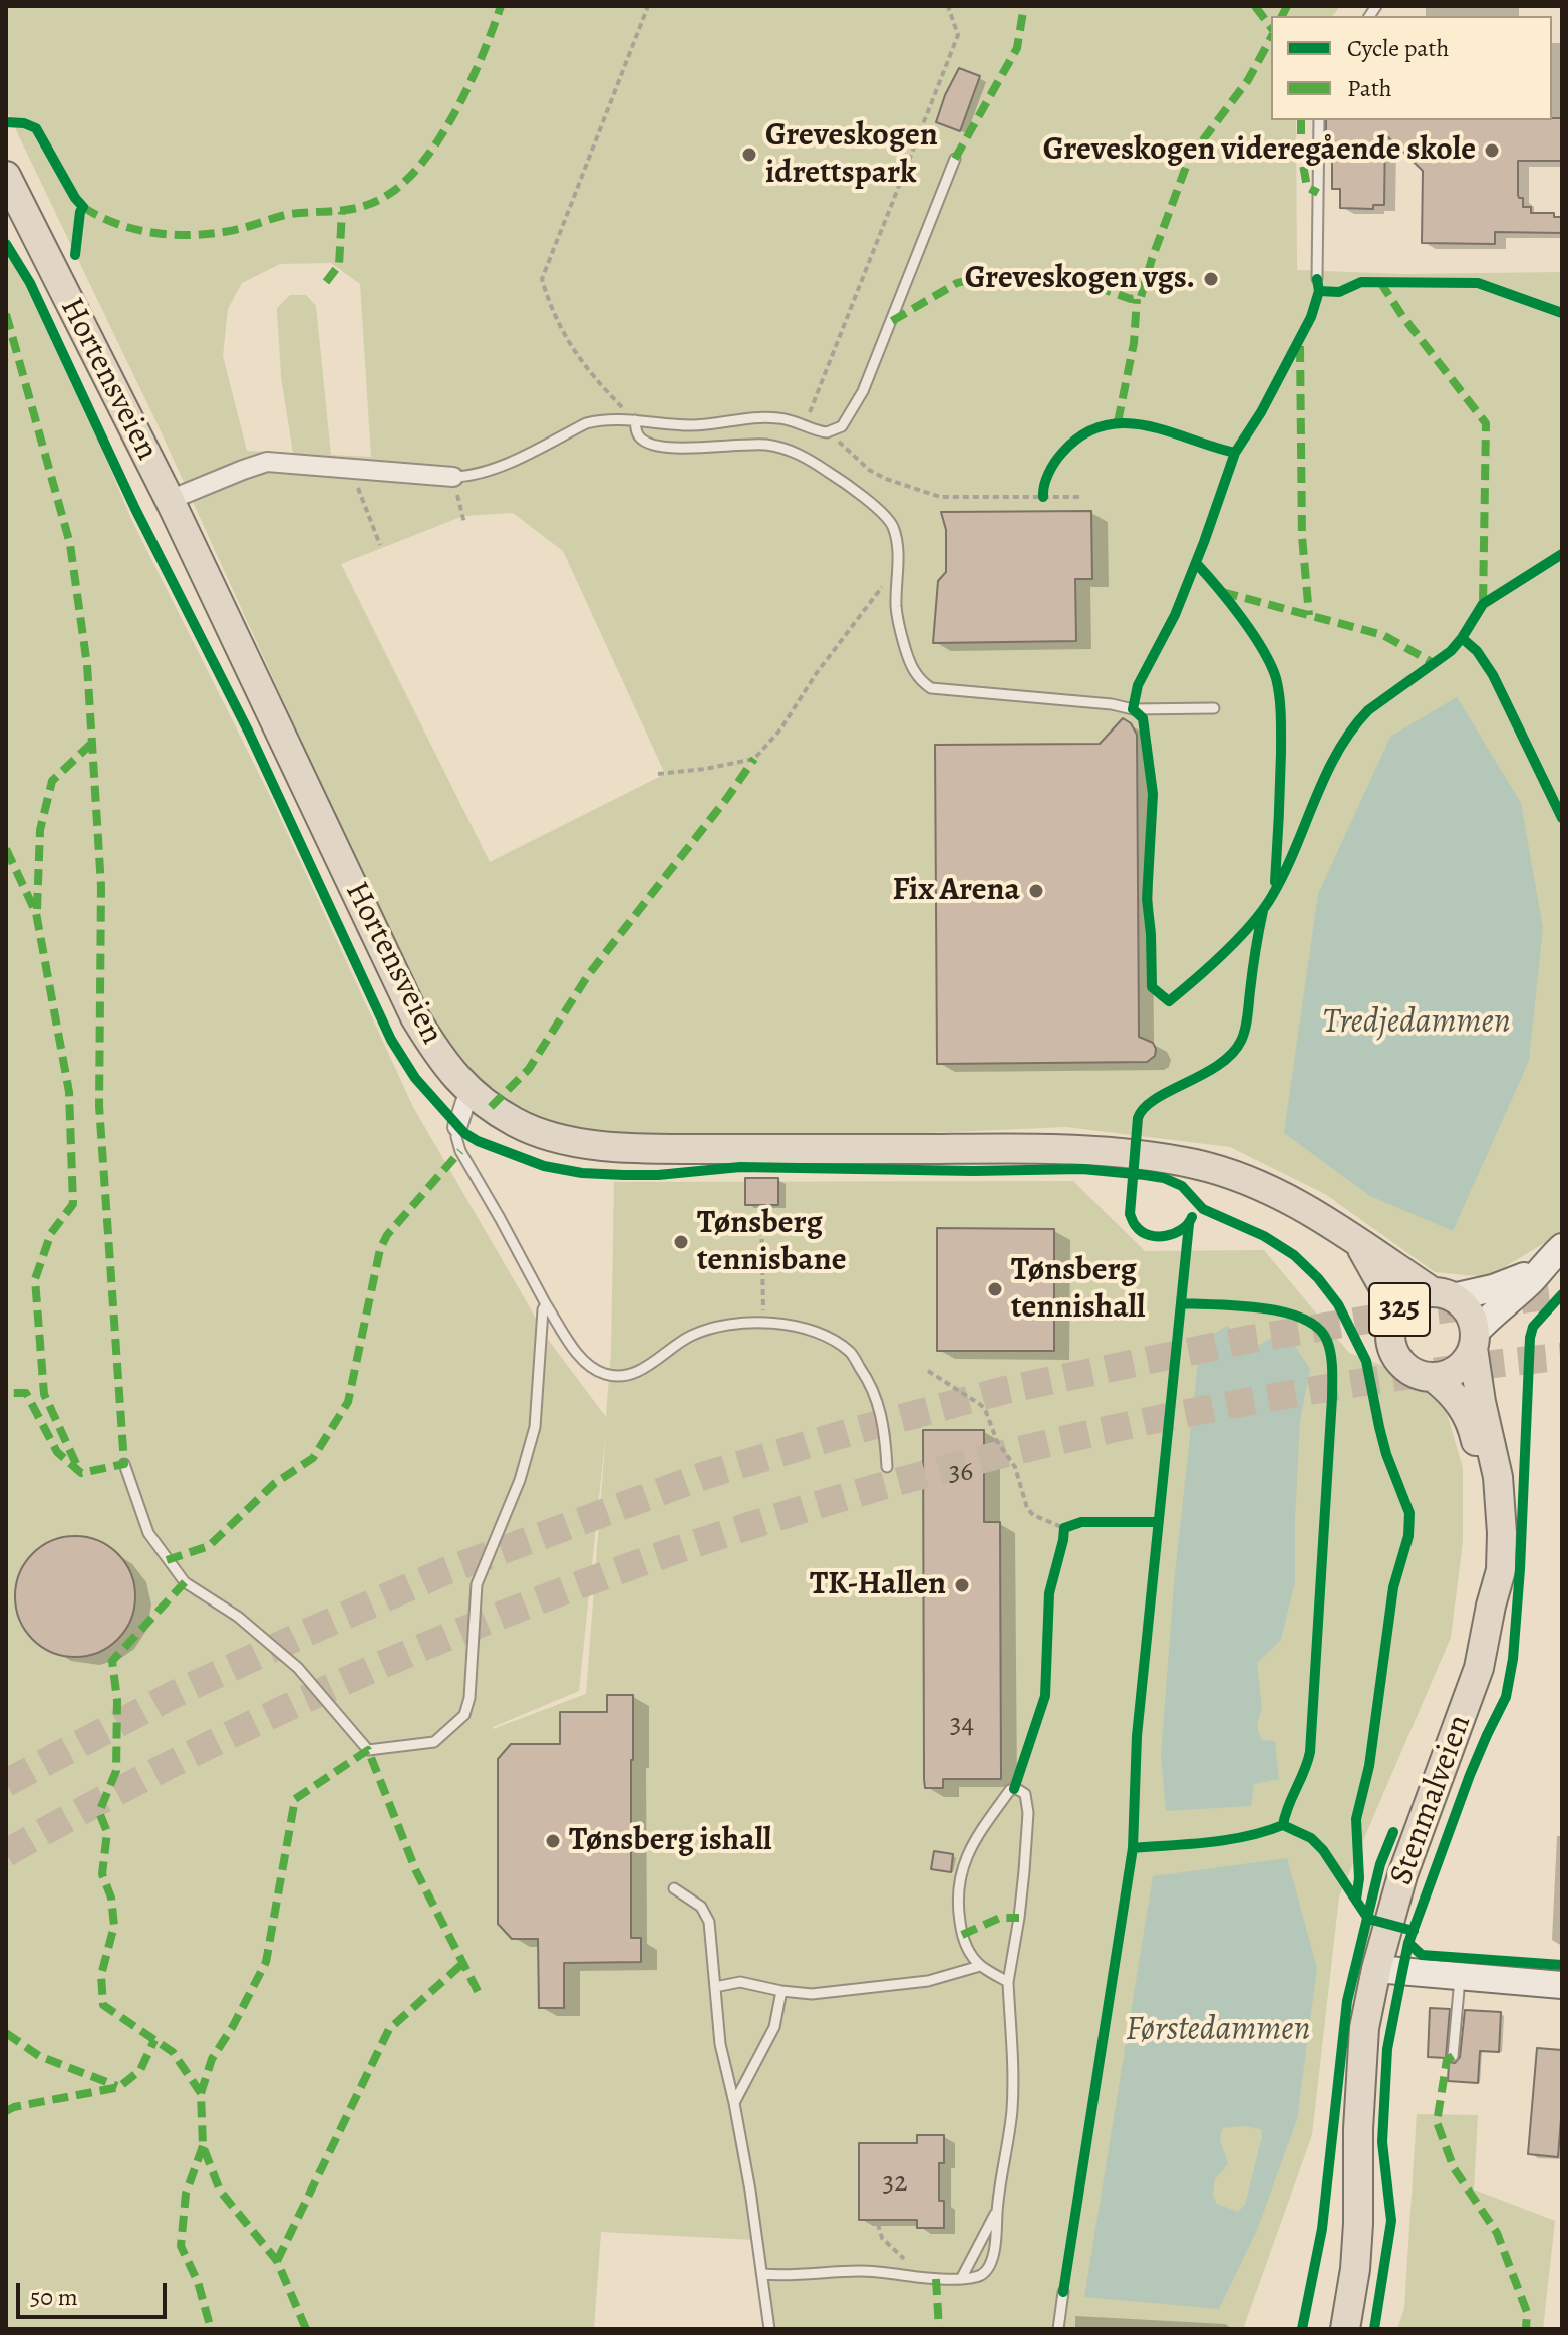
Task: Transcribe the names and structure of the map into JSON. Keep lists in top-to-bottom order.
{
  "streets": {
    "main road": ["Hortensveien", "325", "Stenmalveien"]
  },
  "crossings": [
    ["Hortensveien", "325"],
    ["Hortensveien", "Stenmalveien"],
    ["325", "Stenmalveien"]
  ],
  "water": ["Tredjedammen", "Førstedammen"],
  "places": [
    "Greveskogen videregående skole",
    "Greveskogen idrettspark",
    "Greveskogen vgs.",
    "Fix Arena",
    "Tønsberg tennisbane",
    "Tønsberg tennishall",
    "TK-Hallen",
    "Tønsberg ishall"
  ],
  "house_numbers": ["36", "34", "32"],
  "legend": ["Cycle path", "Path"],
  "scale_bar": "50 m"
}
